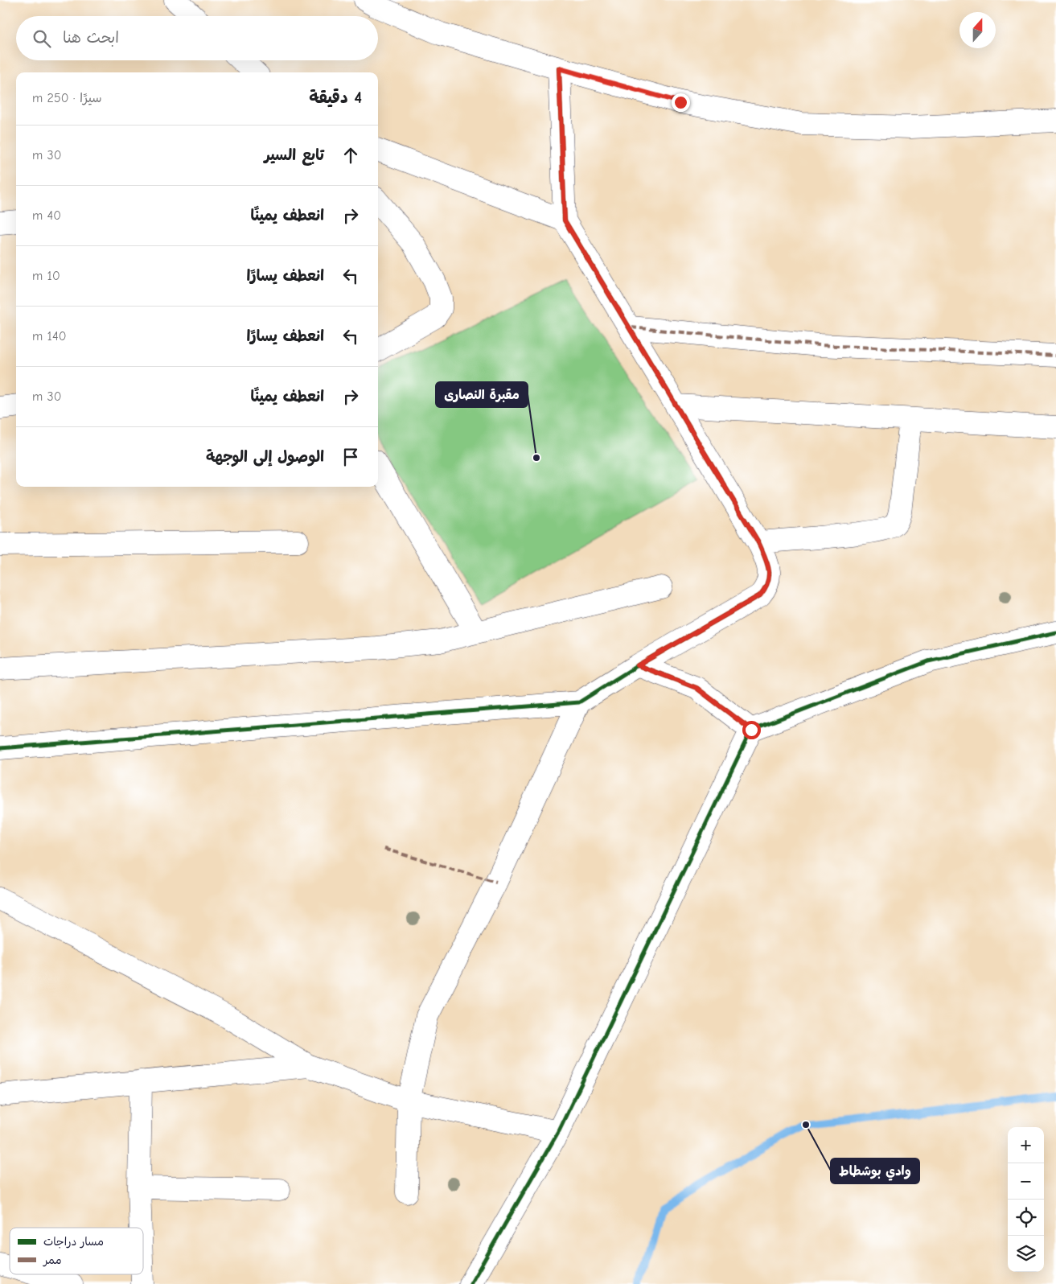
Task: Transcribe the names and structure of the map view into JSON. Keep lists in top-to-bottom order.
{
  "places": ["مقبرة النصارى", "وادي بوشطاط"],
  "legend": ["مسار دراجات", "ممر"],
  "north": "top",
  "page": {
    "search": "ابحث هنا",
    "heading": ["4 دقيقة", "سيرًا · 250 m"],
    "list": [
      ["تابع السير", "30 m"],
      ["انعطف يمينًا", "40 m"],
      ["انعطف يسارًا", "10 m"],
      ["انعطف يسارًا", "140 m"],
      ["انعطف يمينًا", "30 m"],
      "الوصول إلى الوجهة"
    ],
    "map_buttons": ["+", "−"]
  }
}
